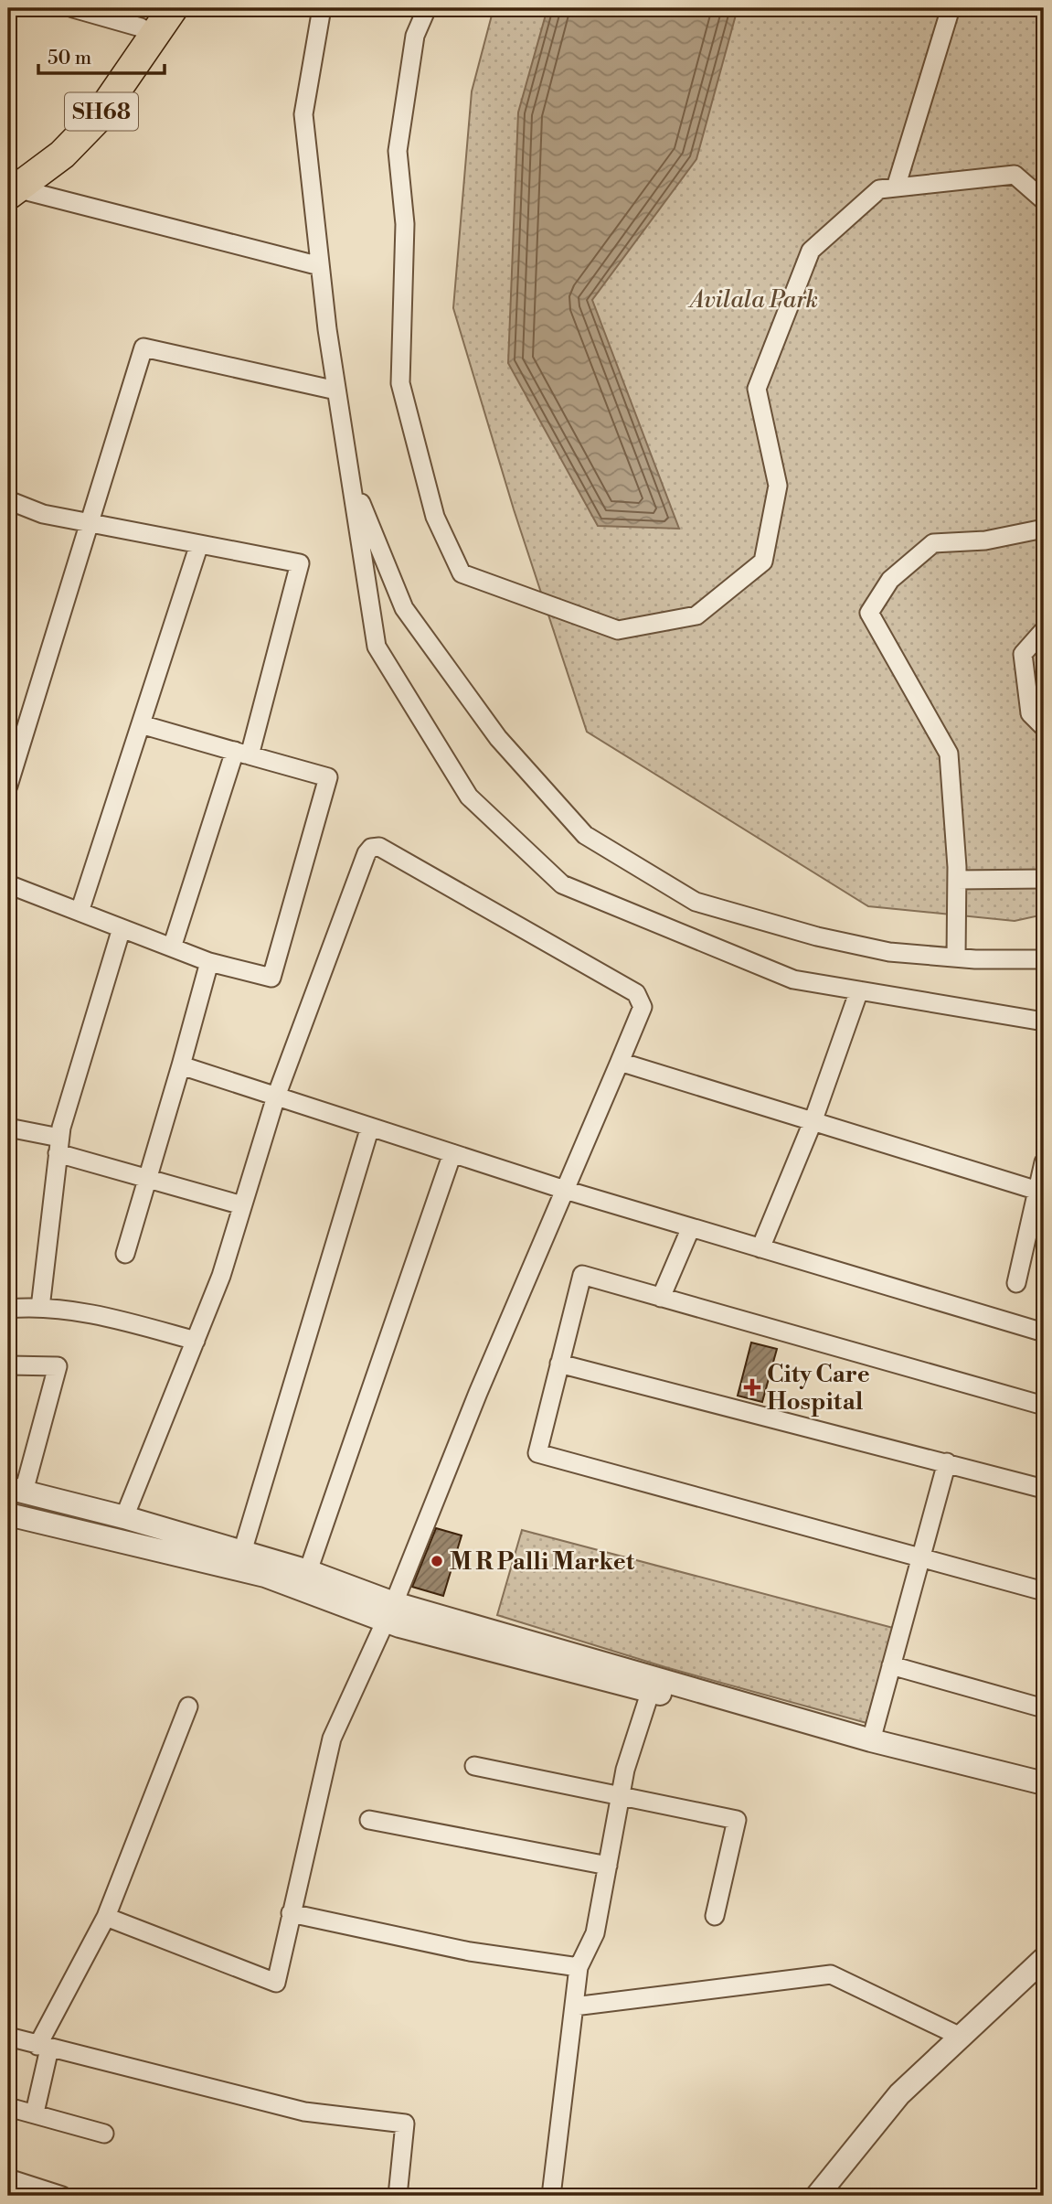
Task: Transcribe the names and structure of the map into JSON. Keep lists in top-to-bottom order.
{
  "streets": {
    "main road": ["SH68"]
  },
  "parks": ["Avilala Park"],
  "places": {
    "health": ["City Care Hospital"],
    "other": ["M R Palli Market"]
  },
  "scale_bar": "50 m"
}
